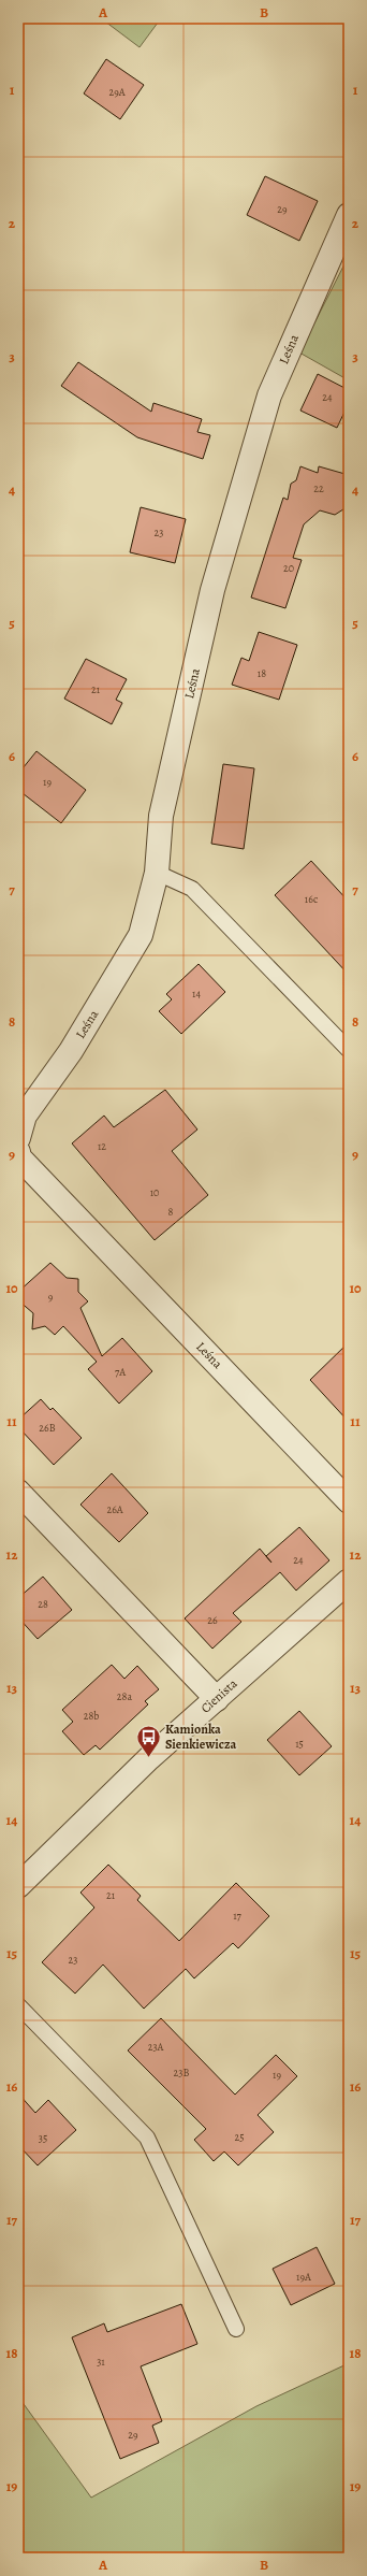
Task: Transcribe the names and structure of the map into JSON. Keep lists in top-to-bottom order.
{
  "streets": {
    "street": ["Leśna", "Cienista"]
  },
  "places": {
    "bus stop": ["Kamionka Sienkiewicza"]
  },
  "house_numbers": [
    "29A",
    "29",
    "24",
    "22",
    "23",
    "20",
    "18",
    "21",
    "19",
    "16c",
    "14",
    "12",
    "10",
    "8",
    "9",
    "7A",
    "26B",
    "26A",
    "24",
    "28",
    "26",
    "28a",
    "28b",
    "15",
    "21",
    "17",
    "23",
    "23A",
    "23B",
    "19",
    "25",
    "35",
    "19A",
    "31",
    "29"
  ],
  "grid": {
    "columns": ["A", "B"],
    "rows": [
      "1",
      "2",
      "3",
      "4",
      "5",
      "6",
      "7",
      "8",
      "9",
      "10",
      "11",
      "12",
      "13",
      "14",
      "15",
      "16",
      "17",
      "18",
      "19"
    ]
  }
}
